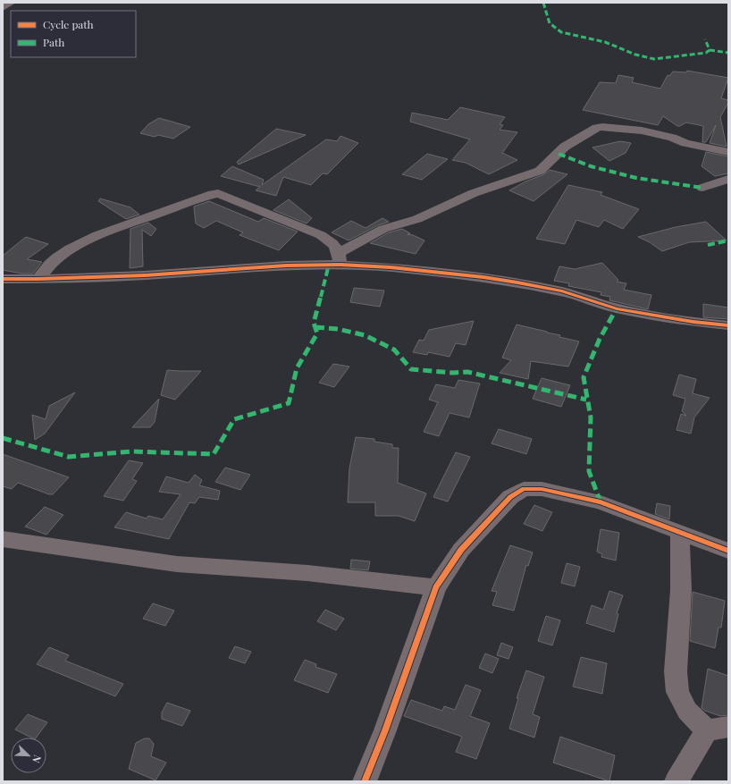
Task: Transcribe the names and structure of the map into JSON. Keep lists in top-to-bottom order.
{
  "legend": ["Cycle path", "Path"],
  "north": "bottom right"
}
